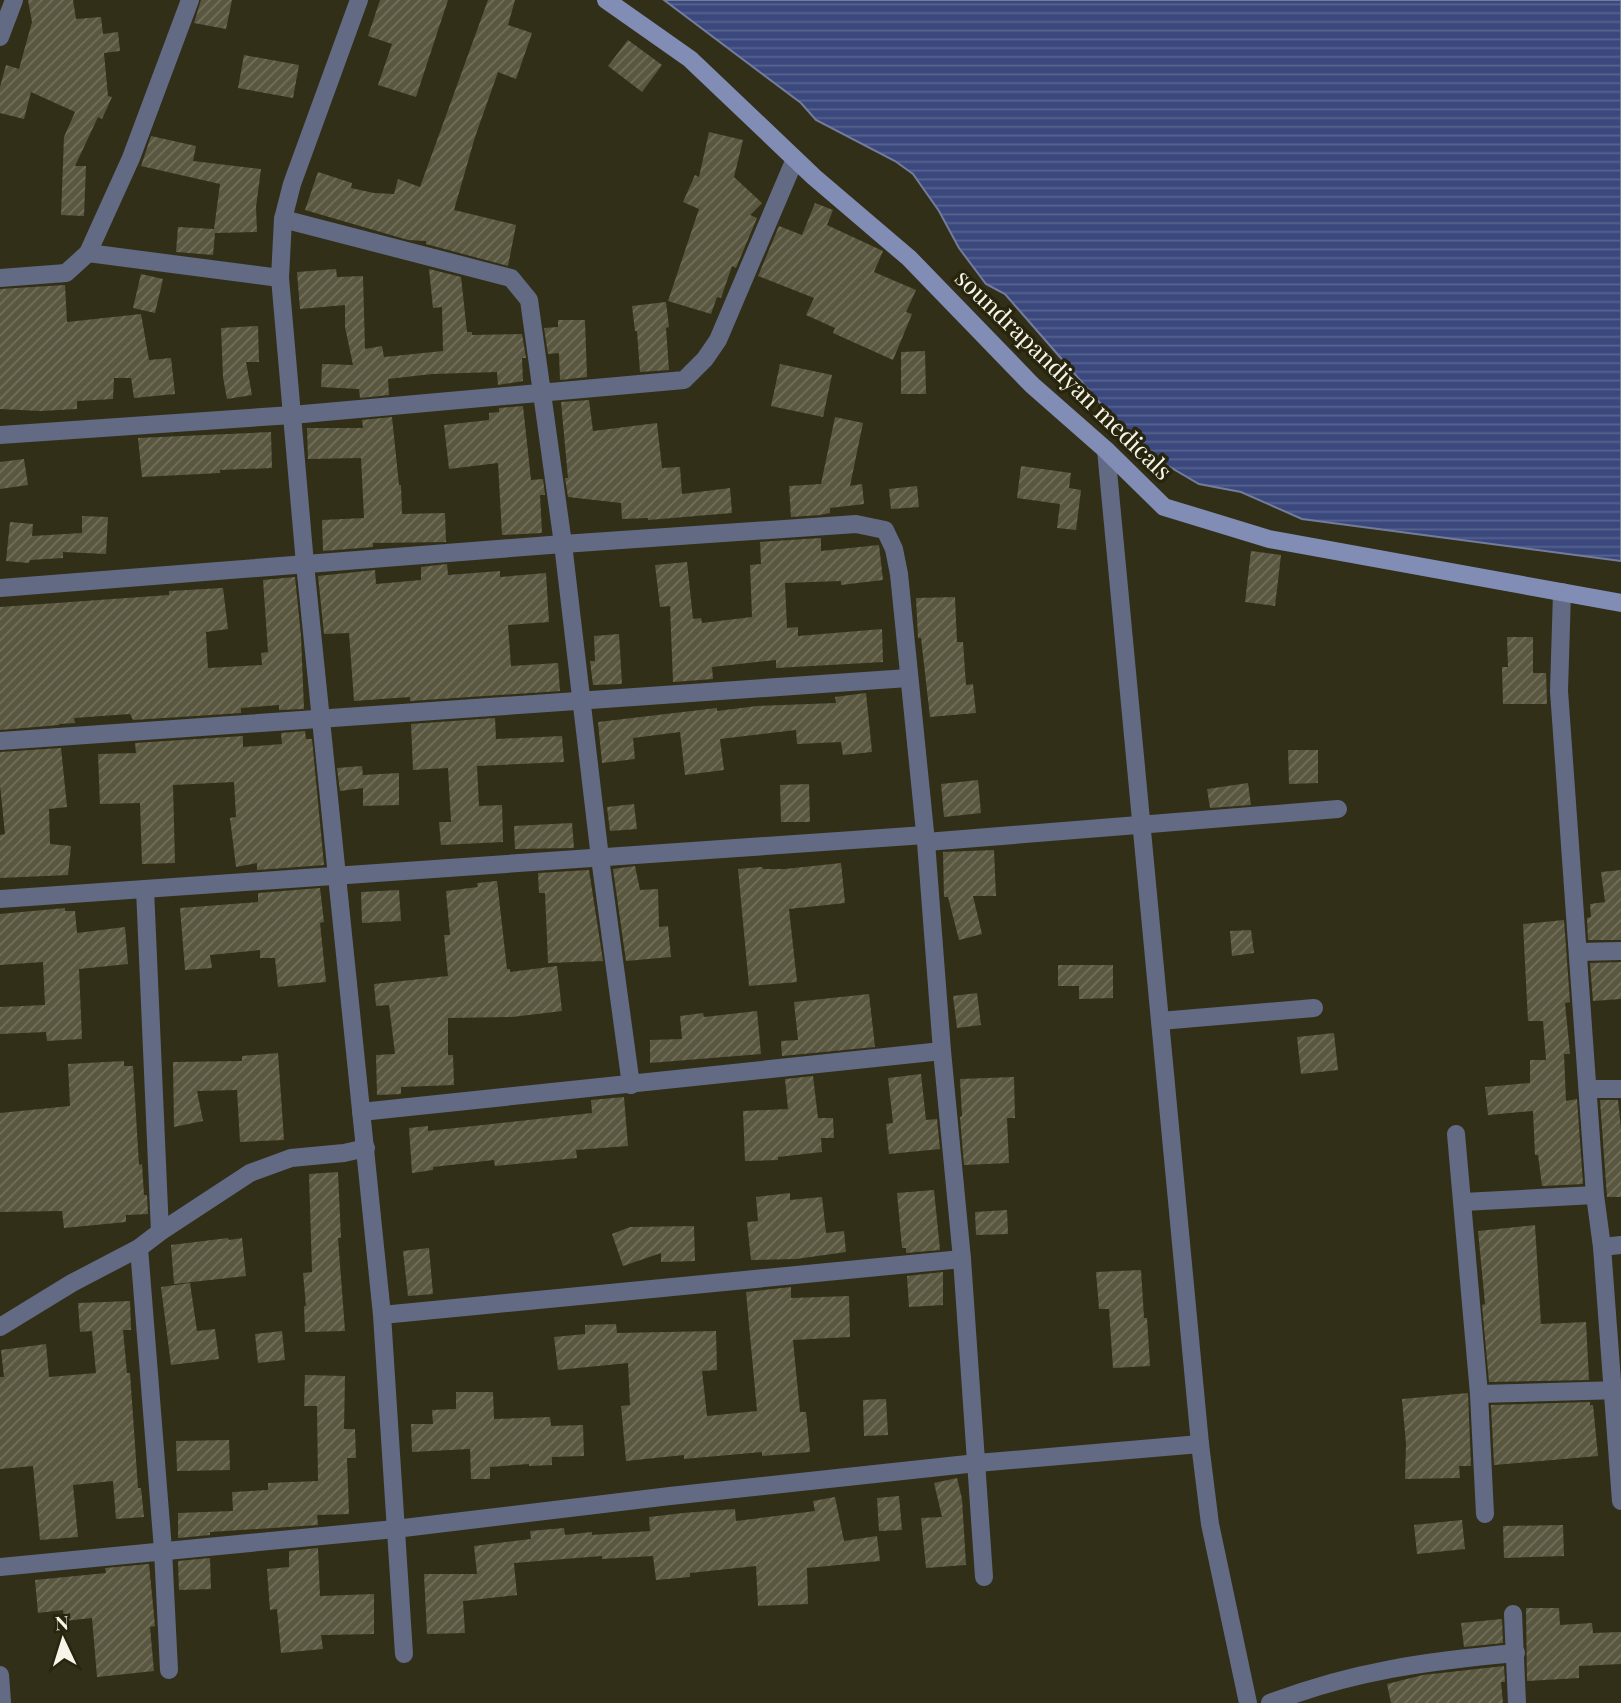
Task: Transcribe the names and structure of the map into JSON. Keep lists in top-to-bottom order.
{
  "streets": {
    "main road": ["soundrapandiyan medicals"]
  },
  "north": "top"
}
